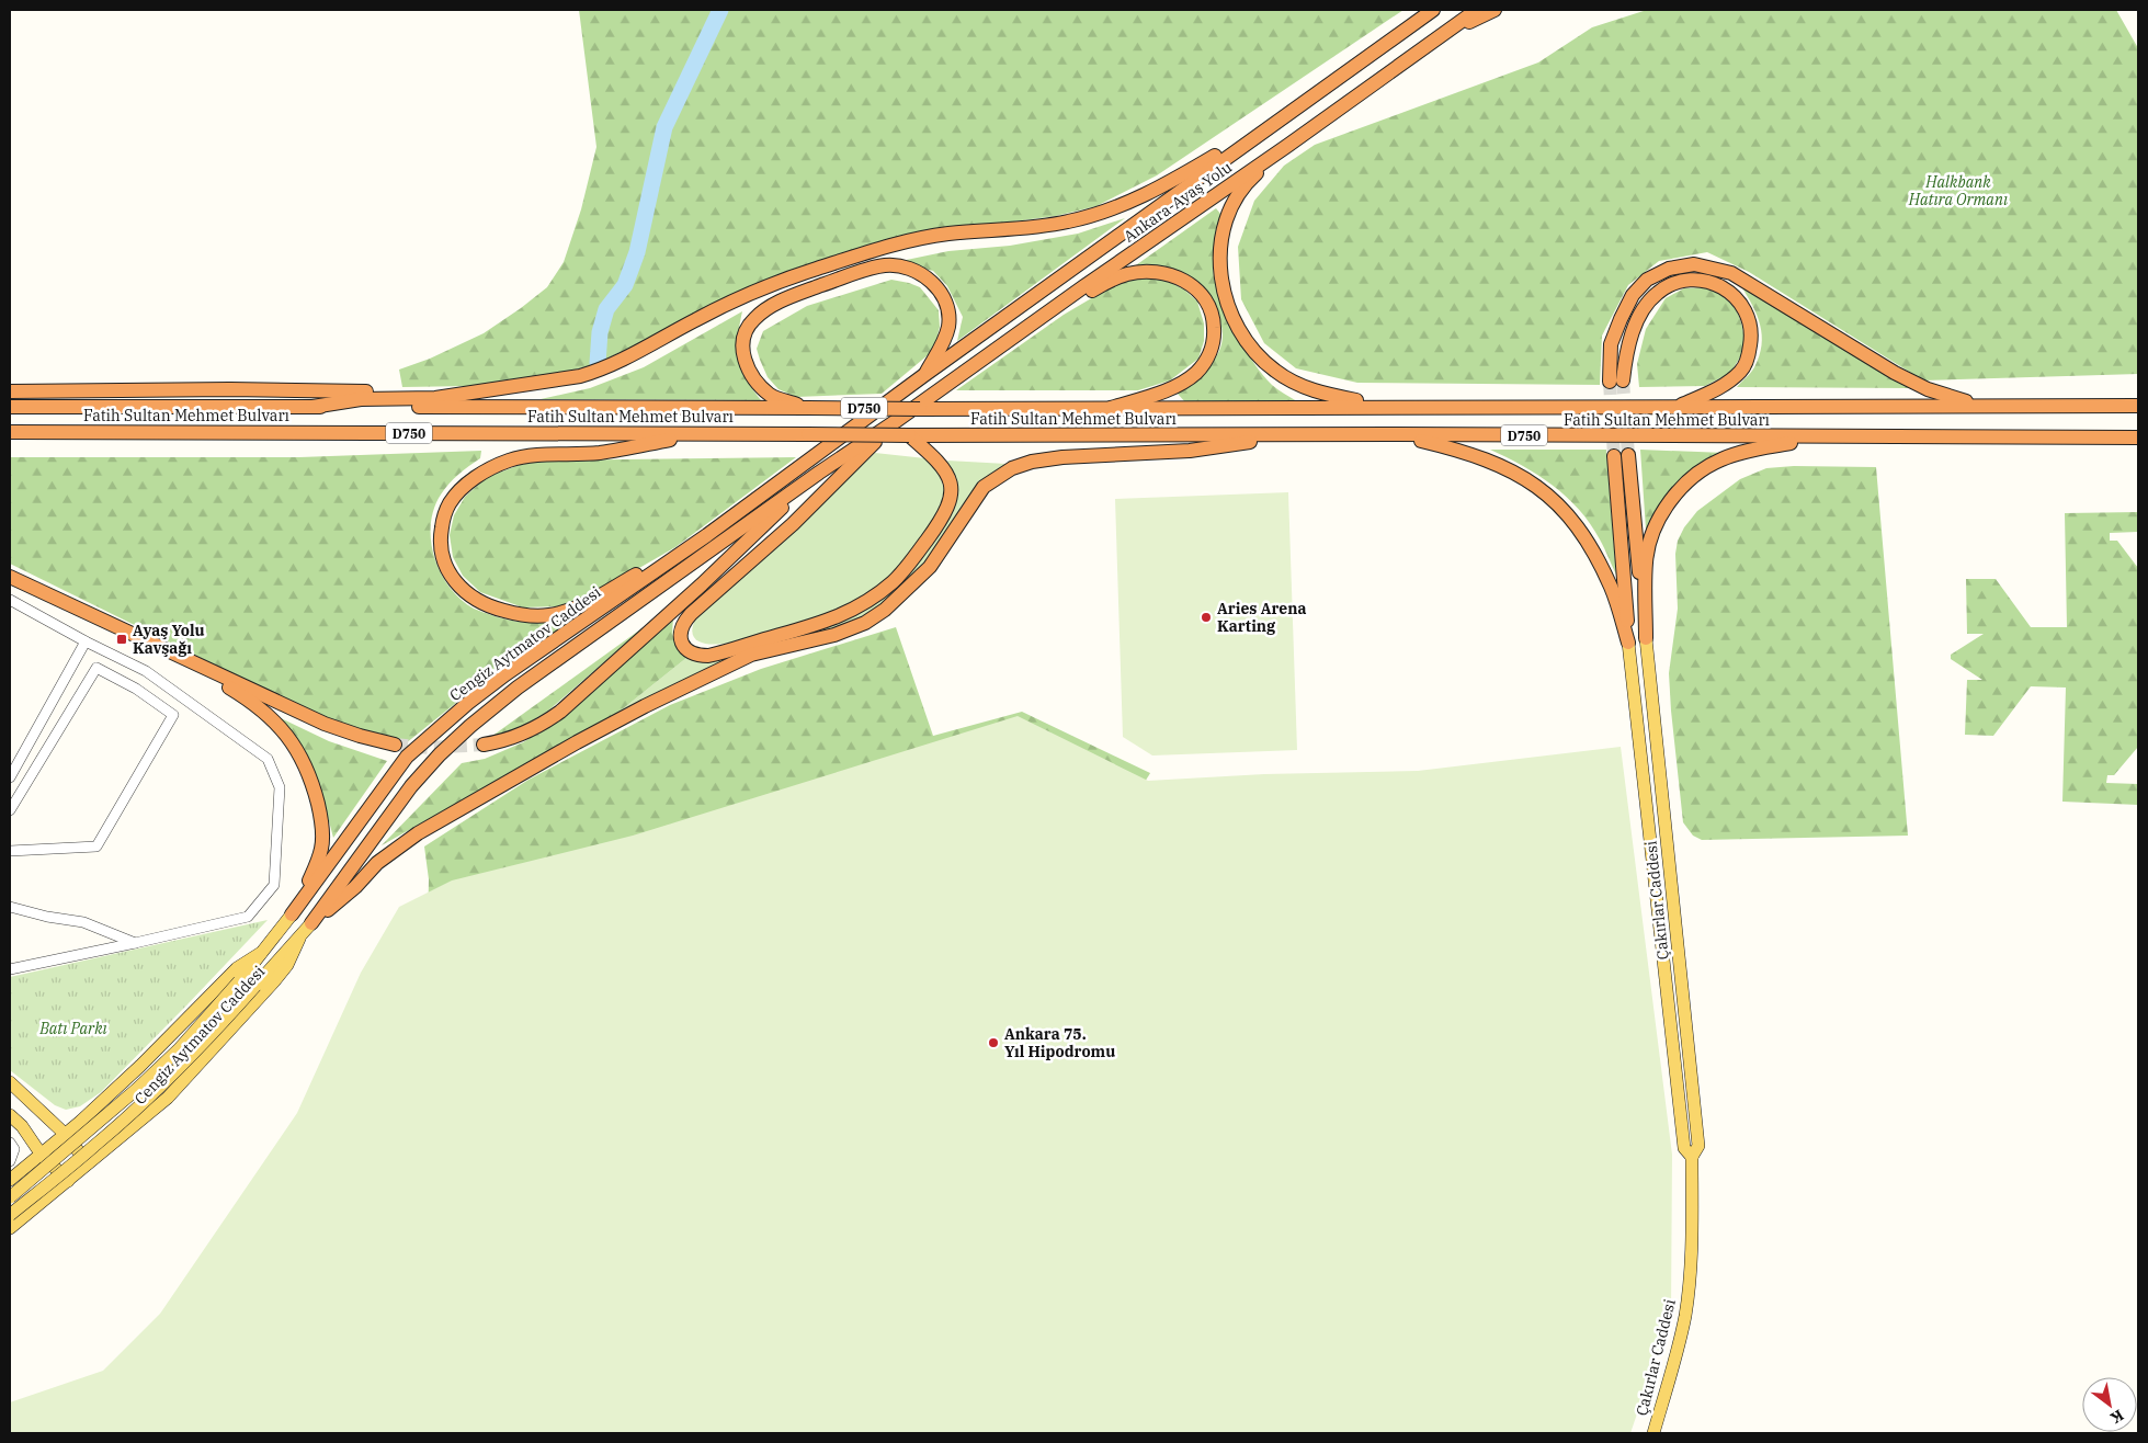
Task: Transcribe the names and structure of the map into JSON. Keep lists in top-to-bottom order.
{
  "streets": {
    "highway": [
      "Ankara-Ayaş Yolu",
      "D750",
      "Fatih Sultan Mehmet Bulvarı",
      "Cengiz Aytmatov Caddesi"
    ],
    "main road": ["Çakırlar Caddesi"]
  },
  "crossings": [
    ["Ankara-Ayaş Yolu", "Cengiz Aytmatov Caddesi"]
  ],
  "parks": ["Halkbank Hatıra Ormanı", "Batı Parkı"],
  "places": {
    "other": ["Aries Arena Karting", "Ankara 75. Yıl Hipodromu"],
    "transit": ["Ayaş Yolu Kavşağı"]
  },
  "north": "bottom right"
}
